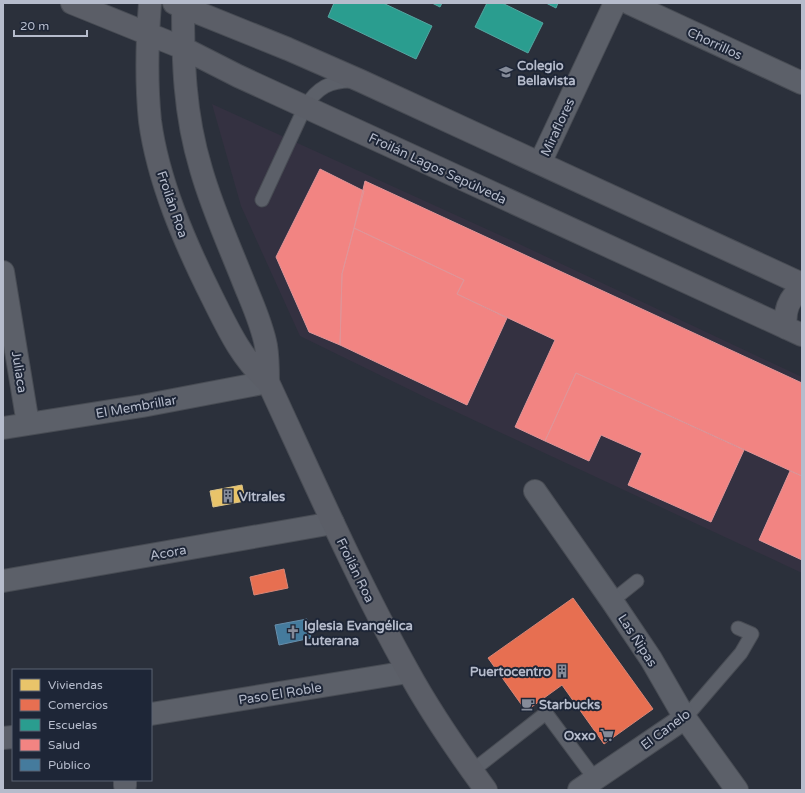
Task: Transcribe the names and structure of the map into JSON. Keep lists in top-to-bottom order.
{
  "streets": {
    "street": [
      "Chorrillos",
      "Miraflores",
      "Froilán Lagos Sepúlveda",
      "Froilán Roa",
      "Juliaca",
      "El Membrillar",
      "Acora",
      "Las Ñipas",
      "Paso El Roble",
      "El Canelo"
    ]
  },
  "crossings": [
    ["Froilán Lagos Sepúlveda", "Froilán Roa"],
    ["Froilán Roa", "El Membrillar"],
    ["Froilán Roa", "Acora"],
    ["Froilán Roa", "Paso El Roble"],
    ["Juliaca", "El Membrillar"],
    ["Las Ñipas", "El Canelo"]
  ],
  "places": {
    "school or university": ["Colegio Bellavista"],
    "building": ["Vitrales", "Puertocentro"],
    "church": ["Iglesia Evangélica Luterana"],
    "cafe": ["Starbucks"],
    "supermarket": ["Oxxo"]
  },
  "legend": [
    "Viviendas",
    "Comercios",
    "Escuelas",
    "Salud",
    "Público"
  ],
  "scale_bar": "20 m"
}
